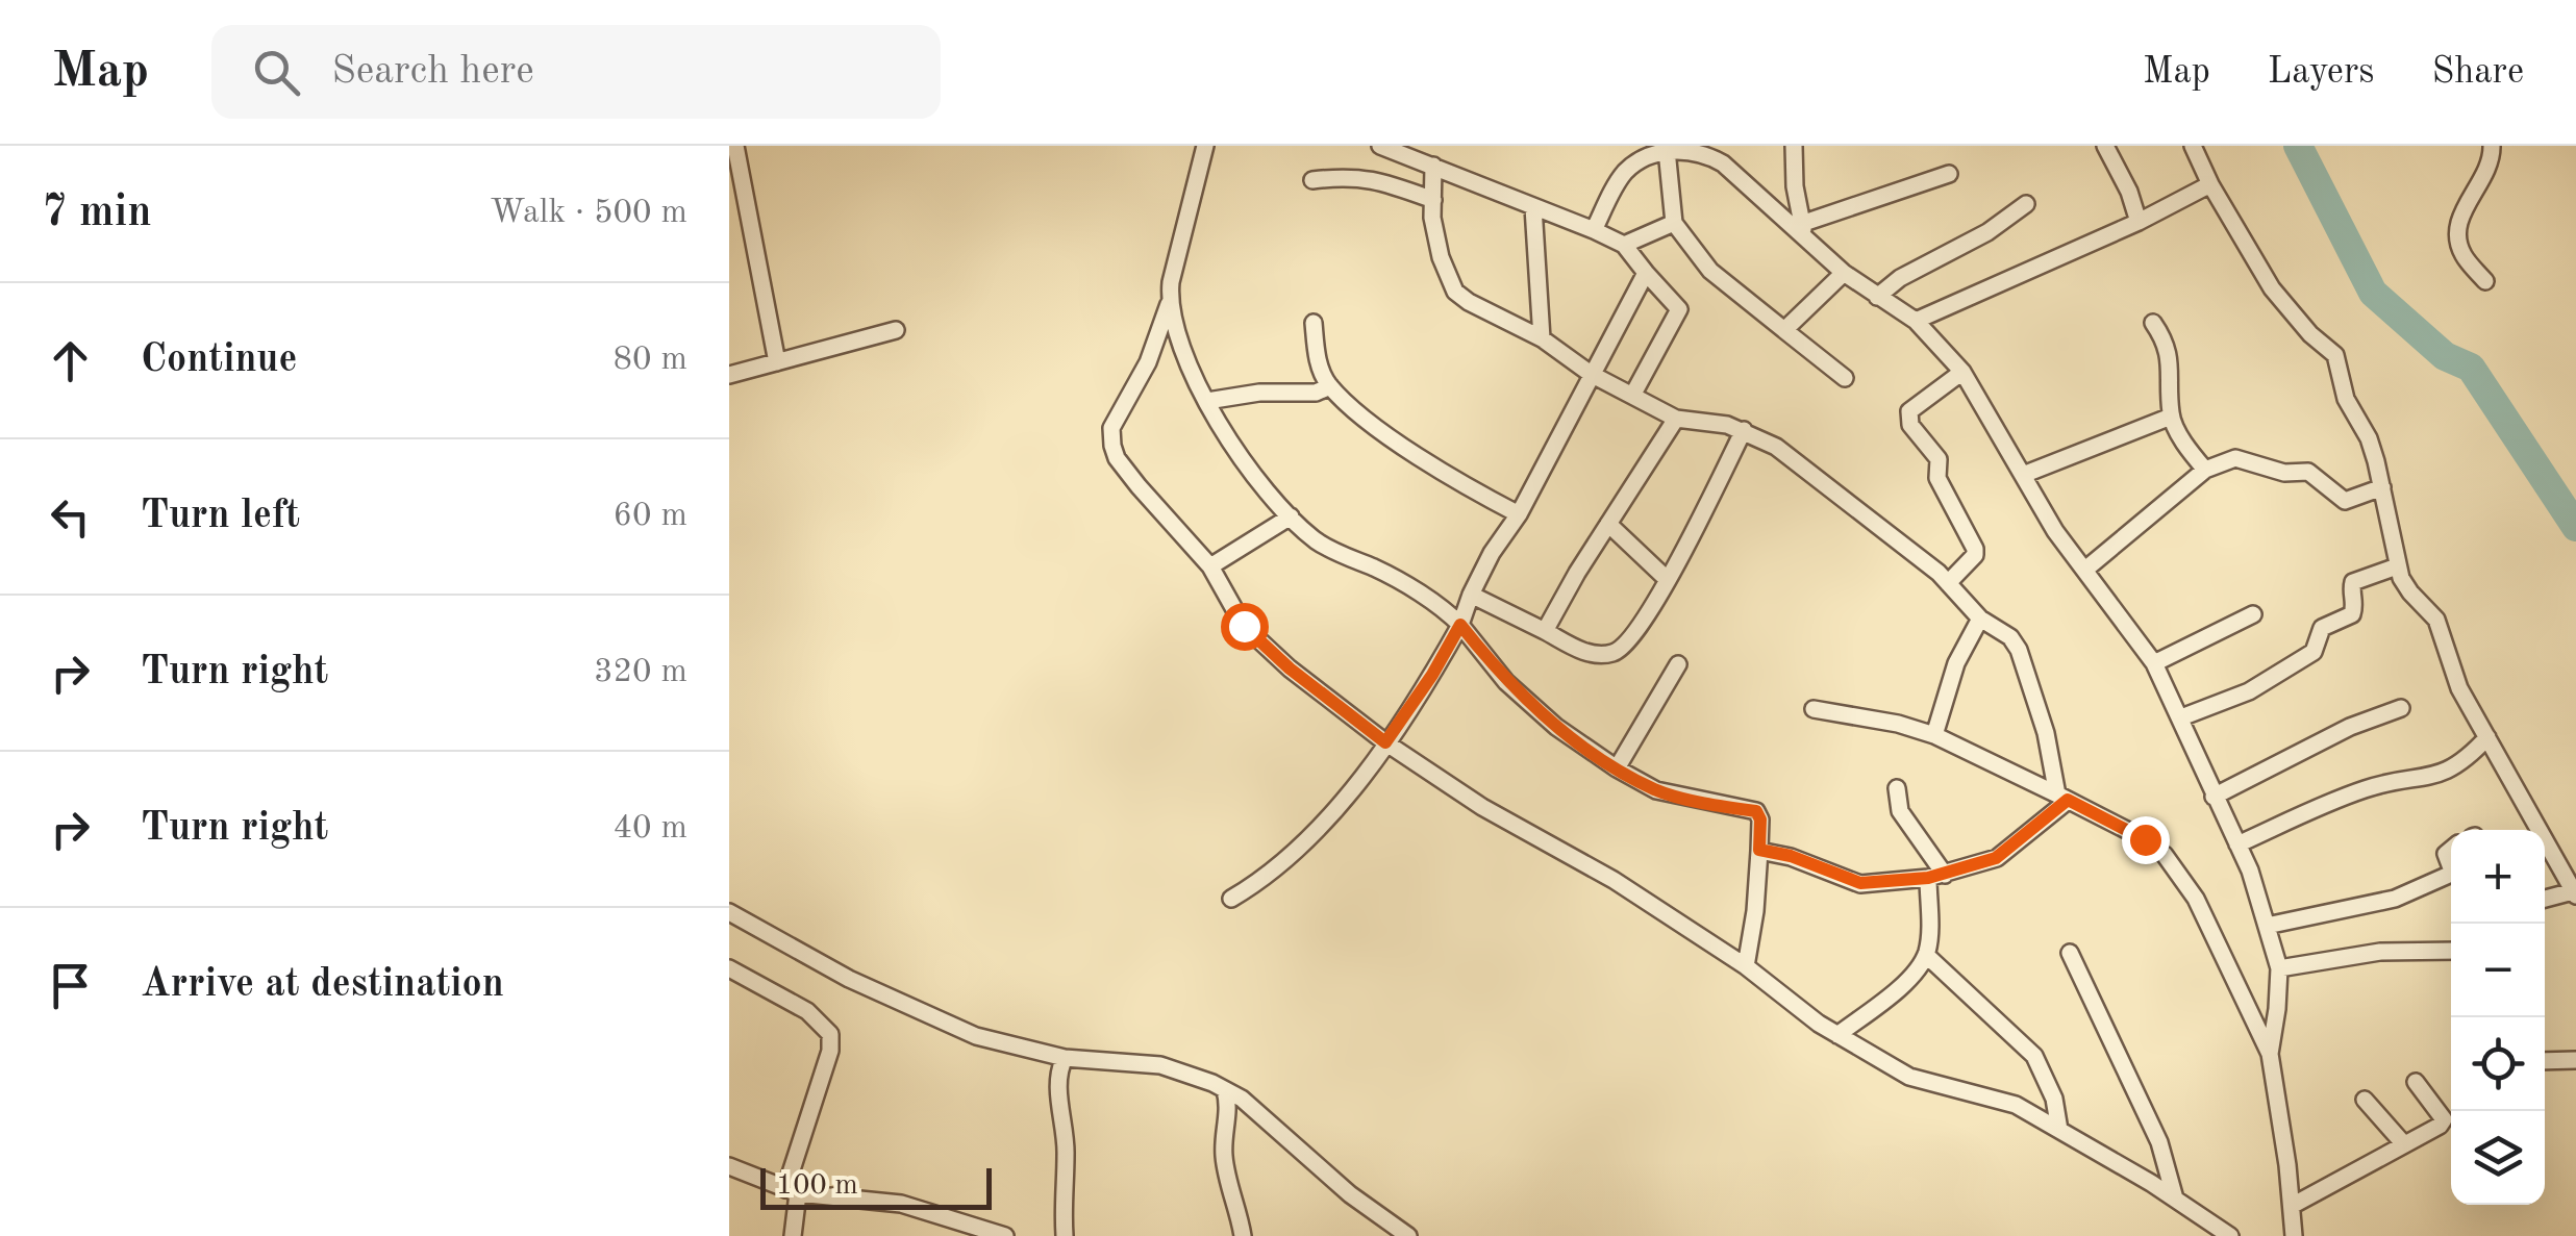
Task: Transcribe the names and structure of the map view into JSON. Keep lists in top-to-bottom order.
{
  "scale_bar": "100 m",
  "page": {
    "header": "Map",
    "search": "Search here",
    "nav": ["Map", "Layers", "Share"],
    "heading": ["7 min", "Walk · 500 m"],
    "list": [
      ["Continue", "80 m"],
      ["Turn left", "60 m"],
      ["Turn right", "320 m"],
      ["Turn right", "40 m"],
      "Arrive at destination"
    ],
    "map_buttons": ["+", "−"],
    "scale": "100 m"
  }
}
